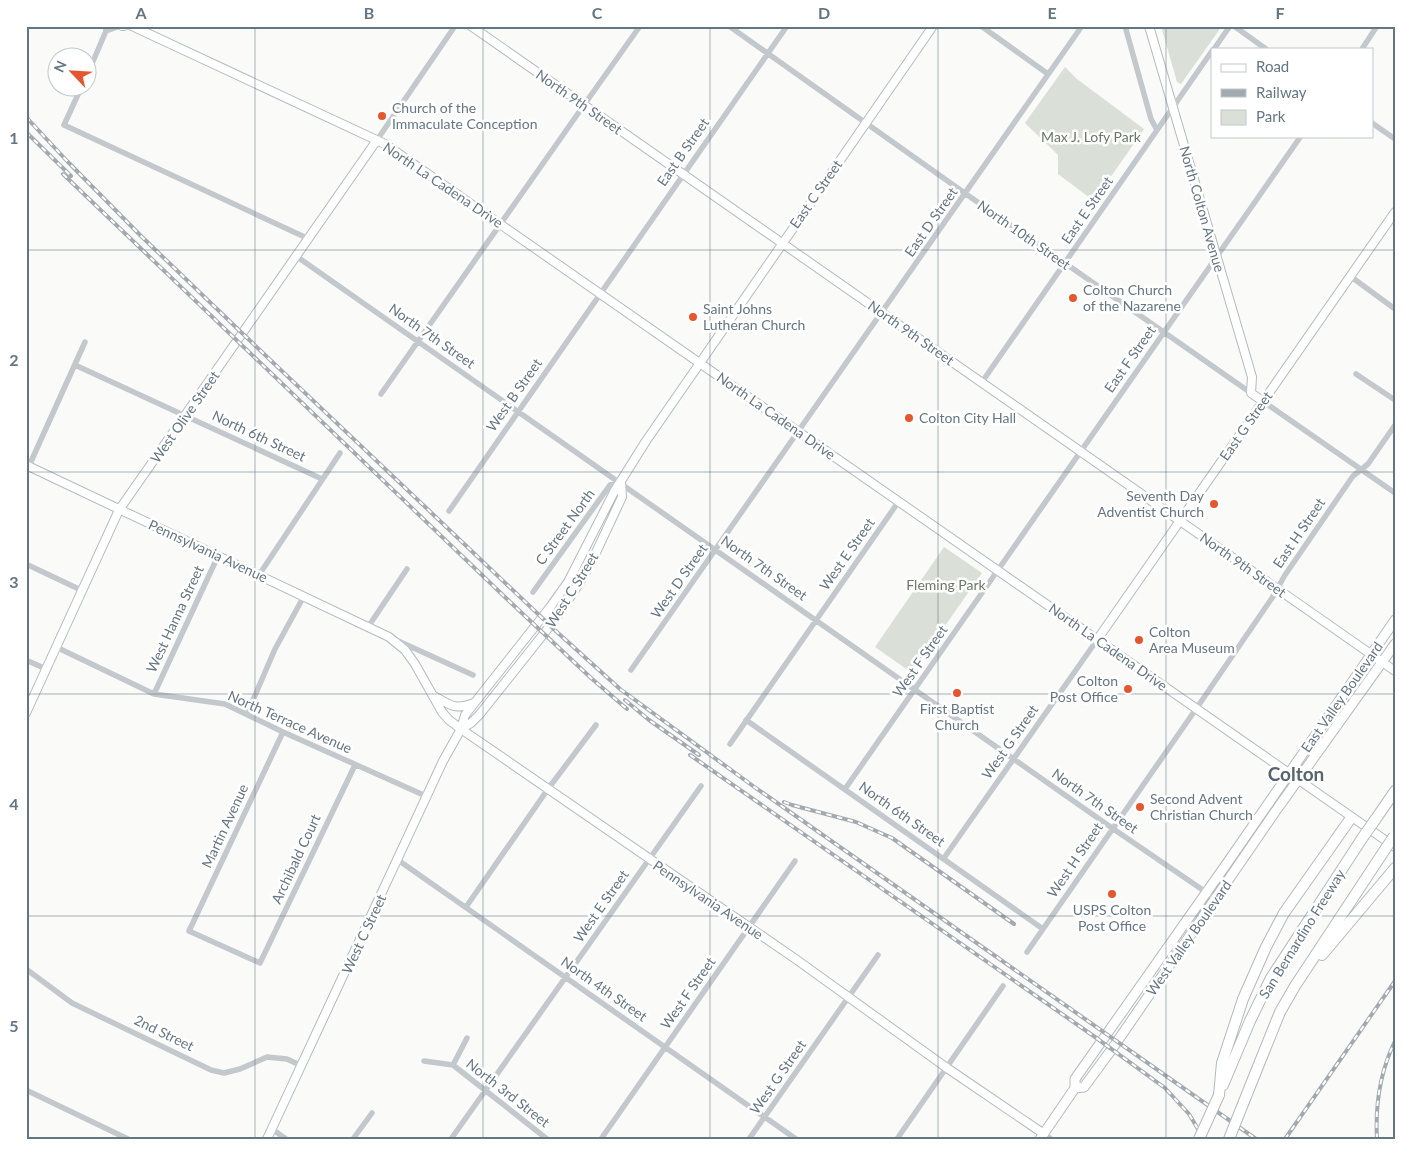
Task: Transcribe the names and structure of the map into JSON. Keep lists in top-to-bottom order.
{
  "streets": {
    "highway": ["San Bernardino Freeway"],
    "main road": ["East Valley Boulevard", "West Valley Boulevard"],
    "street": [
      "North 9th Street",
      "East B Street",
      "North La Cadena Drive",
      "East C Street",
      "North Colton Avenue",
      "East E Street",
      "East D Street",
      "North 10th Street",
      "North 7th Street",
      "East F Street",
      "West B Street",
      "West Olive Street",
      "East G Street",
      "North 6th Street",
      "C Street North",
      "East H Street",
      "Pennsylvania Avenue",
      "West E Street",
      "West D Street",
      "West C Street",
      "West Hanna Street",
      "West F Street",
      "North Terrace Avenue",
      "West G Street",
      "Martin Avenue",
      "Archibald Court",
      "West H Street",
      "North 4th Street",
      "2nd Street",
      "North 3rd Street"
    ]
  },
  "crossings": [
    ["North 9th Street", "East B Street"],
    ["North 9th Street", "East C Street"],
    ["North 9th Street", "East E Street"],
    ["North 9th Street", "East D Street"],
    ["North 9th Street", "East F Street"],
    ["North 9th Street", "East G Street"],
    ["North 9th Street", "East H Street"],
    ["North 9th Street", "East Valley Boulevard"],
    ["East B Street", "North La Cadena Drive"],
    ["East B Street", "North 10th Street"],
    ["East B Street", "West B Street"],
    ["North La Cadena Drive", "East C Street"],
    ["North La Cadena Drive", "East D Street"],
    ["North La Cadena Drive", "East F Street"],
    ["North La Cadena Drive", "West B Street"],
    ["North La Cadena Drive", "West Olive Street"],
    ["North La Cadena Drive", "East G Street"],
    ["North La Cadena Drive", "East H Street"],
    ["North La Cadena Drive", "West E Street"],
    ["North La Cadena Drive", "West D Street"],
    ["North La Cadena Drive", "West C Street"],
    ["North La Cadena Drive", "West F Street"],
    ["North La Cadena Drive", "East Valley Boulevard"],
    ["North La Cadena Drive", "West G Street"],
    ["North La Cadena Drive", "West H Street"],
    ["North La Cadena Drive", "West Valley Boulevard"],
    ["East C Street", "North 10th Street"],
    ["East C Street", "West C Street"],
    ["North Colton Avenue", "East E Street"],
    ["North Colton Avenue", "North 10th Street"],
    ["North Colton Avenue", "East F Street"],
    ["East E Street", "North 10th Street"],
    ["East D Street", "North 10th Street"],
    ["East D Street", "West D Street"],
    ["North 10th Street", "East F Street"],
    ["North 10th Street", "East G Street"],
    ["North 10th Street", "East H Street"],
    ["North 7th Street", "West B Street"],
    ["North 7th Street", "West Olive Street"],
    ["North 7th Street", "C Street North"],
    ["North 7th Street", "West E Street"],
    ["North 7th Street", "West D Street"],
    ["North 7th Street", "West C Street"],
    ["North 7th Street", "West F Street"],
    ["North 7th Street", "West G Street"],
    ["North 7th Street", "West H Street"],
    ["North 7th Street", "West Valley Boulevard"],
    ["East F Street", "West F Street"],
    ["West Olive Street", "North 6th Street"],
    ["West Olive Street", "Pennsylvania Avenue"],
    ["West Olive Street", "North Terrace Avenue"],
    ["East G Street", "West G Street"],
    ["North 6th Street", "West E Street"],
    ["North 6th Street", "West F Street"],
    ["North 6th Street", "West G Street"],
    ["North 6th Street", "West H Street"],
    ["C Street North", "West C Street"],
    ["East H Street", "West H Street"],
    ["Pennsylvania Avenue", "West E Street"],
    ["Pennsylvania Avenue", "West C Street"],
    ["Pennsylvania Avenue", "West Hanna Street"],
    ["Pennsylvania Avenue", "West F Street"],
    ["Pennsylvania Avenue", "West G Street"],
    ["Pennsylvania Avenue", "West Valley Boulevard"],
    ["West E Street", "North 4th Street"],
    ["West E Street", "North 3rd Street"],
    ["West C Street", "North Terrace Avenue"],
    ["West C Street", "North 4th Street"],
    ["West C Street", "2nd Street"],
    ["West Hanna Street", "North Terrace Avenue"],
    ["West F Street", "North 4th Street"],
    ["East Valley Boulevard", "West Valley Boulevard"],
    ["North Terrace Avenue", "Martin Avenue"],
    ["North Terrace Avenue", "Archibald Court"],
    ["West G Street", "North 4th Street"],
    ["Martin Avenue", "Archibald Court"]
  ],
  "districts": ["Colton"],
  "parks": ["Max J. Lofy Park", "Fleming Park"],
  "places": [
    "Church of the Immaculate Conception",
    "Colton Church of the Nazarene",
    "Saint Johns Lutheran Church",
    "Colton City Hall",
    "Seventh Day Adventist Church",
    "Colton Area Museum",
    "Colton Post Office",
    "First Baptist Church",
    "Second Advent Christian Church",
    "USPS Colton Post Office"
  ],
  "legend": ["Road", "Railway", "Park"],
  "north": "top left",
  "grid": {
    "columns": [
      "A",
      "B",
      "C",
      "D",
      "E",
      "F"
    ],
    "rows": [
      "1",
      "2",
      "3",
      "4",
      "5"
    ]
  }
}
